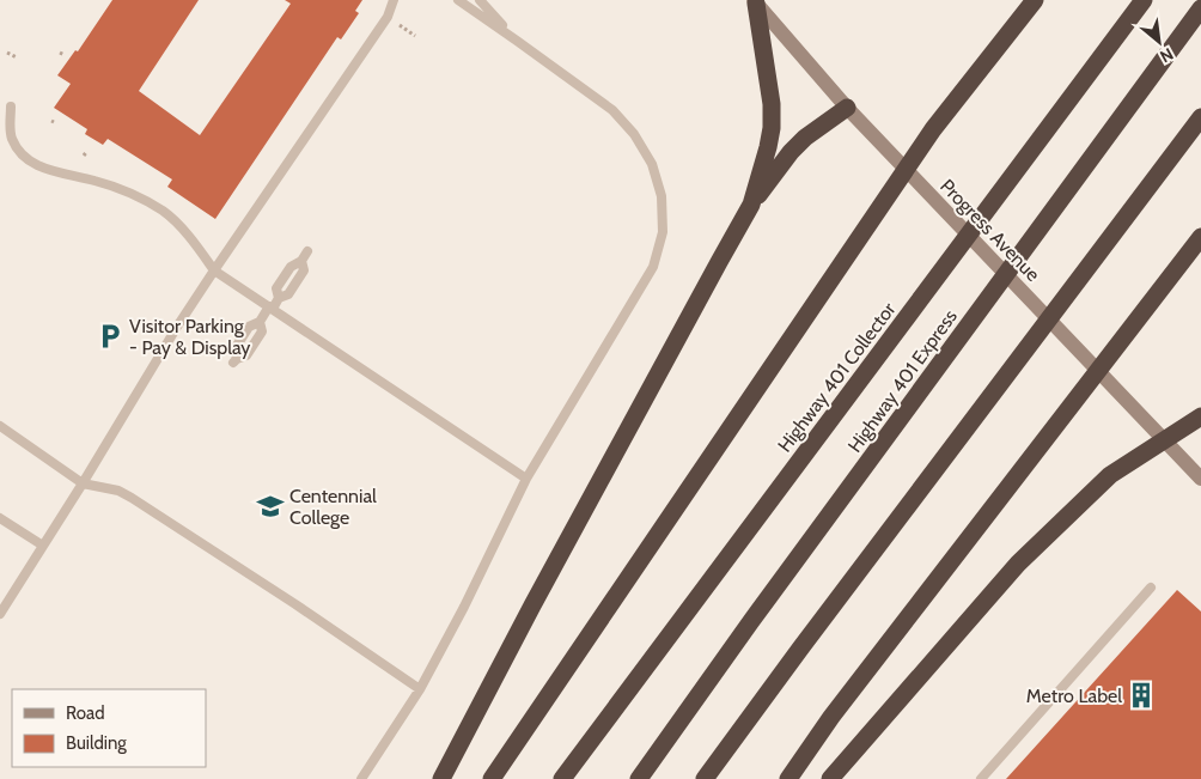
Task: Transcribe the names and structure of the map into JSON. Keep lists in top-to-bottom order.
{
  "streets": {
    "highway": ["Highway 401 Collector", "Highway 401 Express"],
    "main road": ["Progress Avenue"]
  },
  "places": {
    "parking": ["Visitor Parking - Pay & Display"],
    "school or university": ["Centennial College"],
    "building": ["Metro Label"]
  },
  "legend": ["Road", "Building"],
  "north": "bottom right"
}
